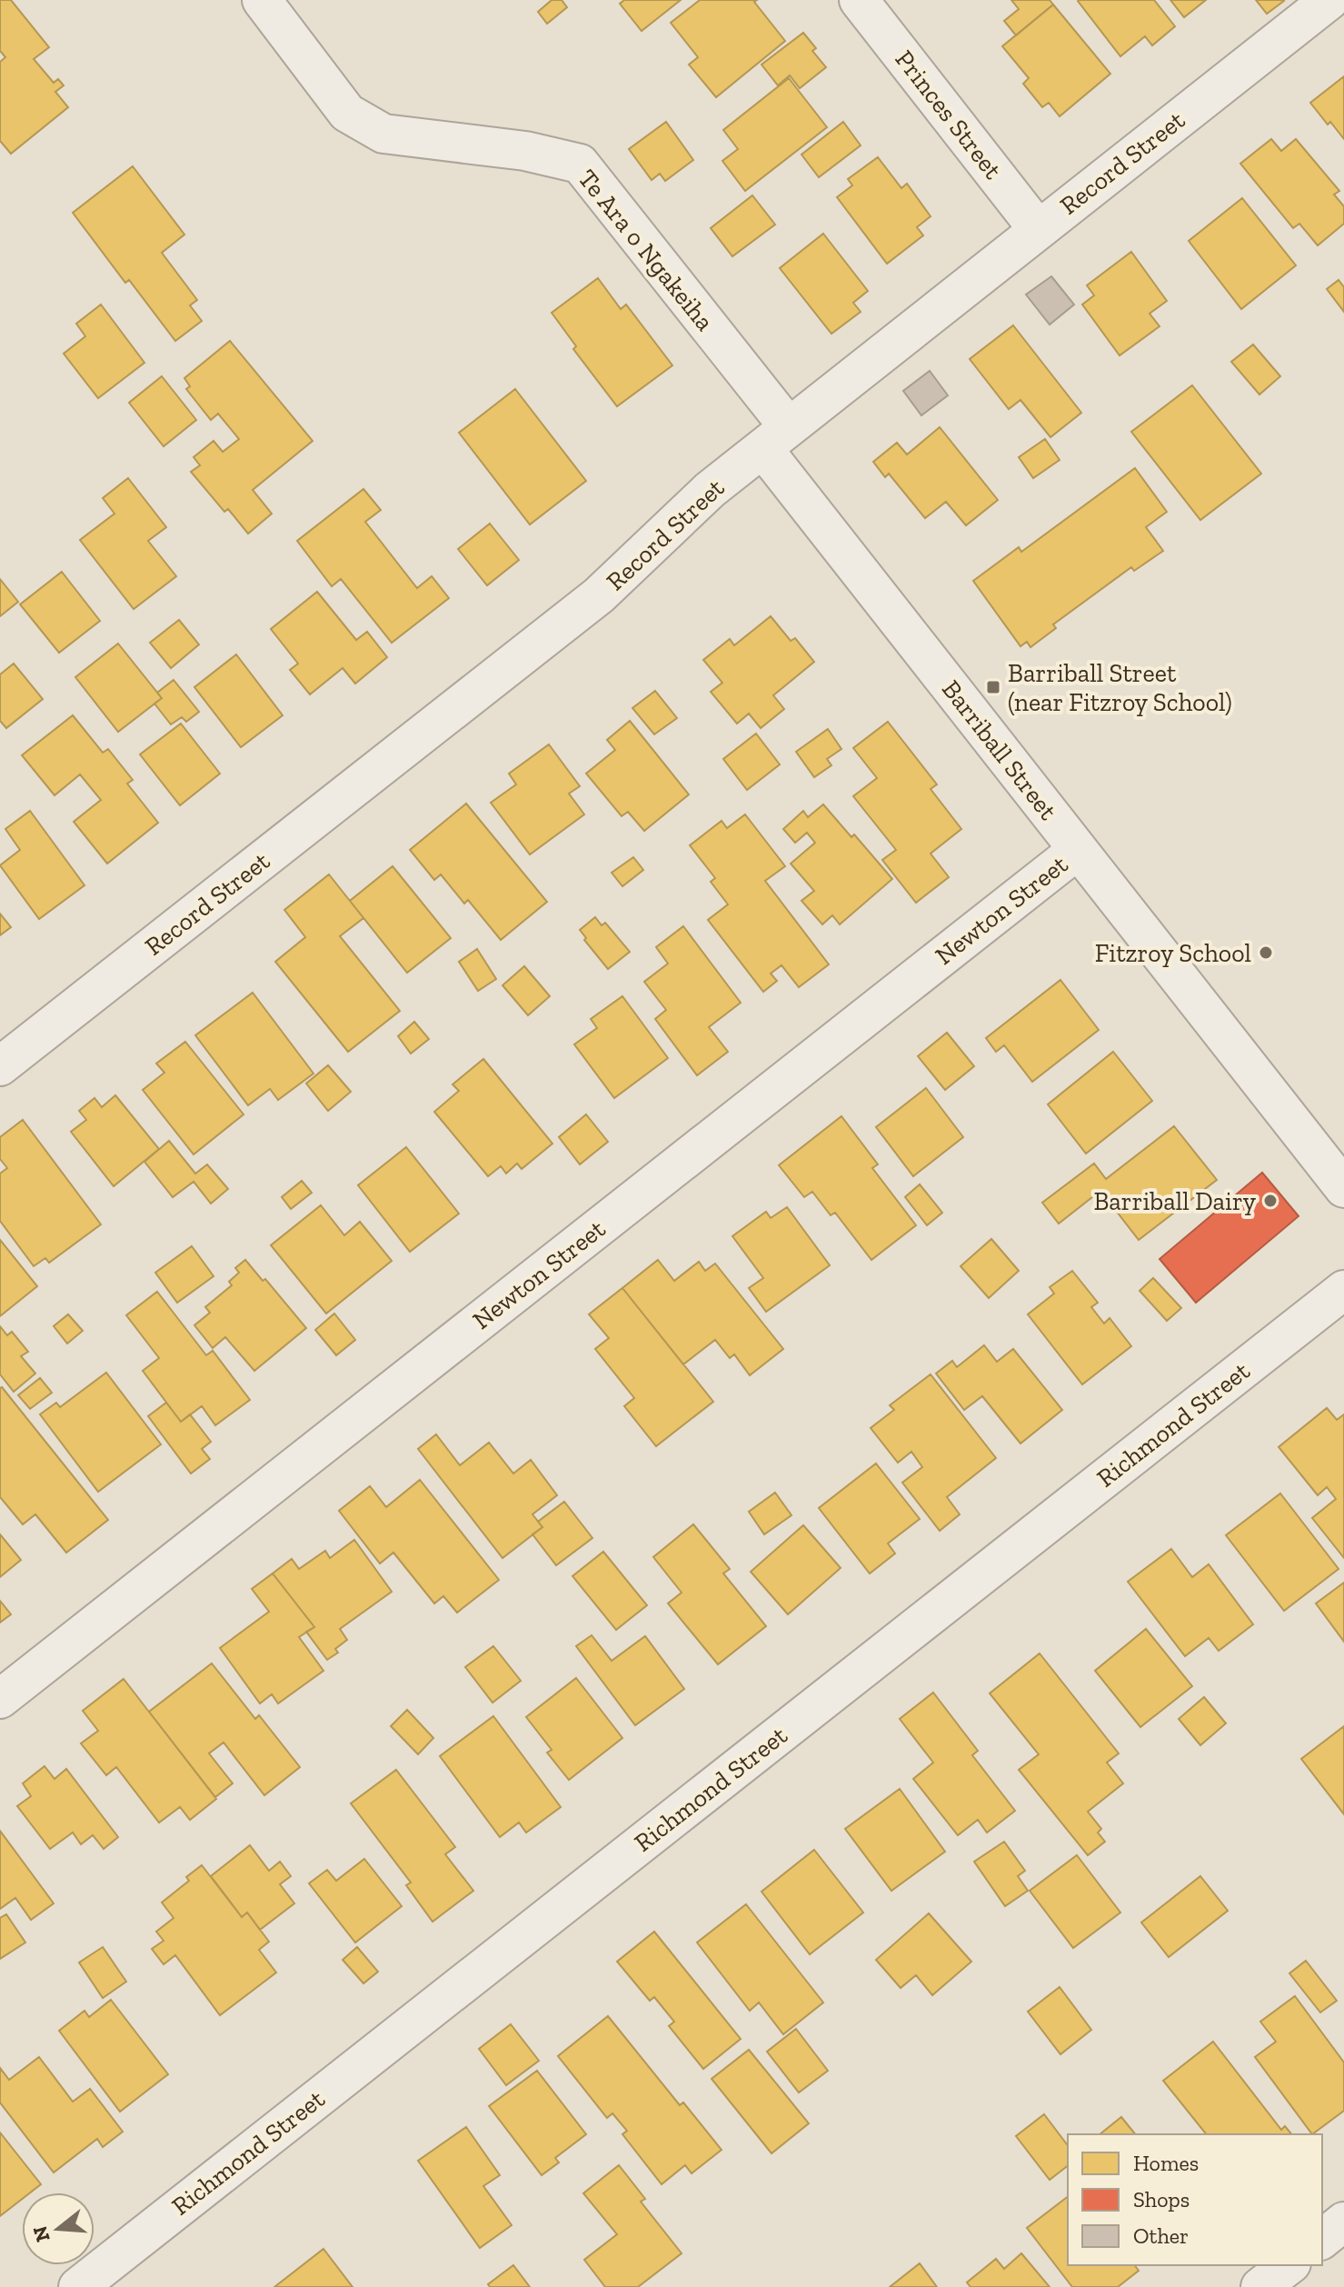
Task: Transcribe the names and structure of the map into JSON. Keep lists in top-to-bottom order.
{
  "streets": {
    "street": [
      "Princes Street",
      "Record Street",
      "Te Ara o Ngakeiha",
      "Barriball Street",
      "Newton Street",
      "Richmond Street"
    ]
  },
  "crossings": [
    ["Princes Street", "Record Street"],
    ["Record Street", "Te Ara o Ngakeiha"],
    ["Record Street", "Barriball Street"],
    ["Te Ara o Ngakeiha", "Barriball Street"],
    ["Barriball Street", "Newton Street"]
  ],
  "places": {
    "transit": ["Barriball Street (near Fitzroy School)"],
    "other": ["Fitzroy School", "Barriball Dairy"]
  },
  "legend": ["Homes", "Shops", "Other"],
  "north": "left"
}
